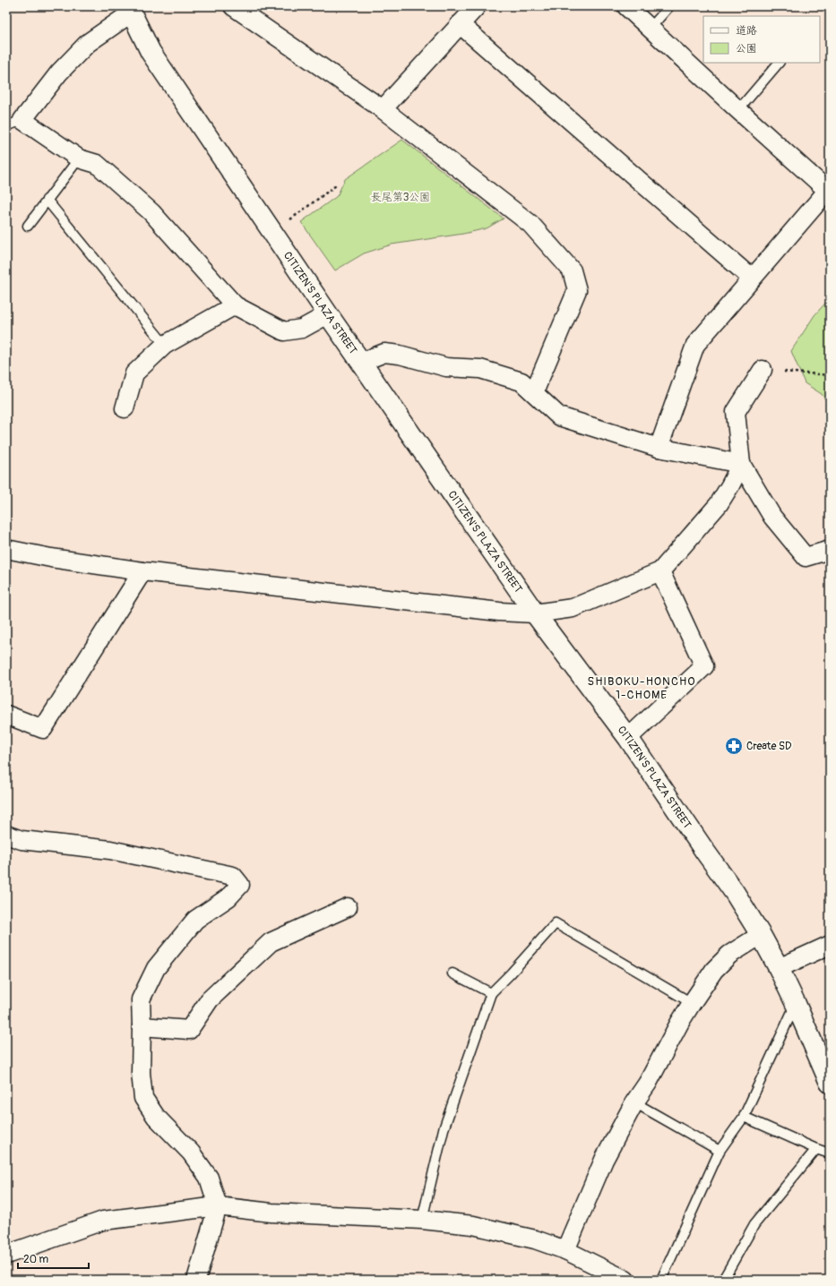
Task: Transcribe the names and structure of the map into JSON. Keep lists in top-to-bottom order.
{
  "streets": {
    "street": ["CITIZEN'S PLAZA STREET"]
  },
  "districts": ["SHIBOKU-HONCHO 1-CHOME"],
  "parks": ["長尾第3公園"],
  "places": {
    "pharmacy": ["Create SD"]
  },
  "legend": ["道路", "公園"],
  "scale_bar": "20 m"
}
